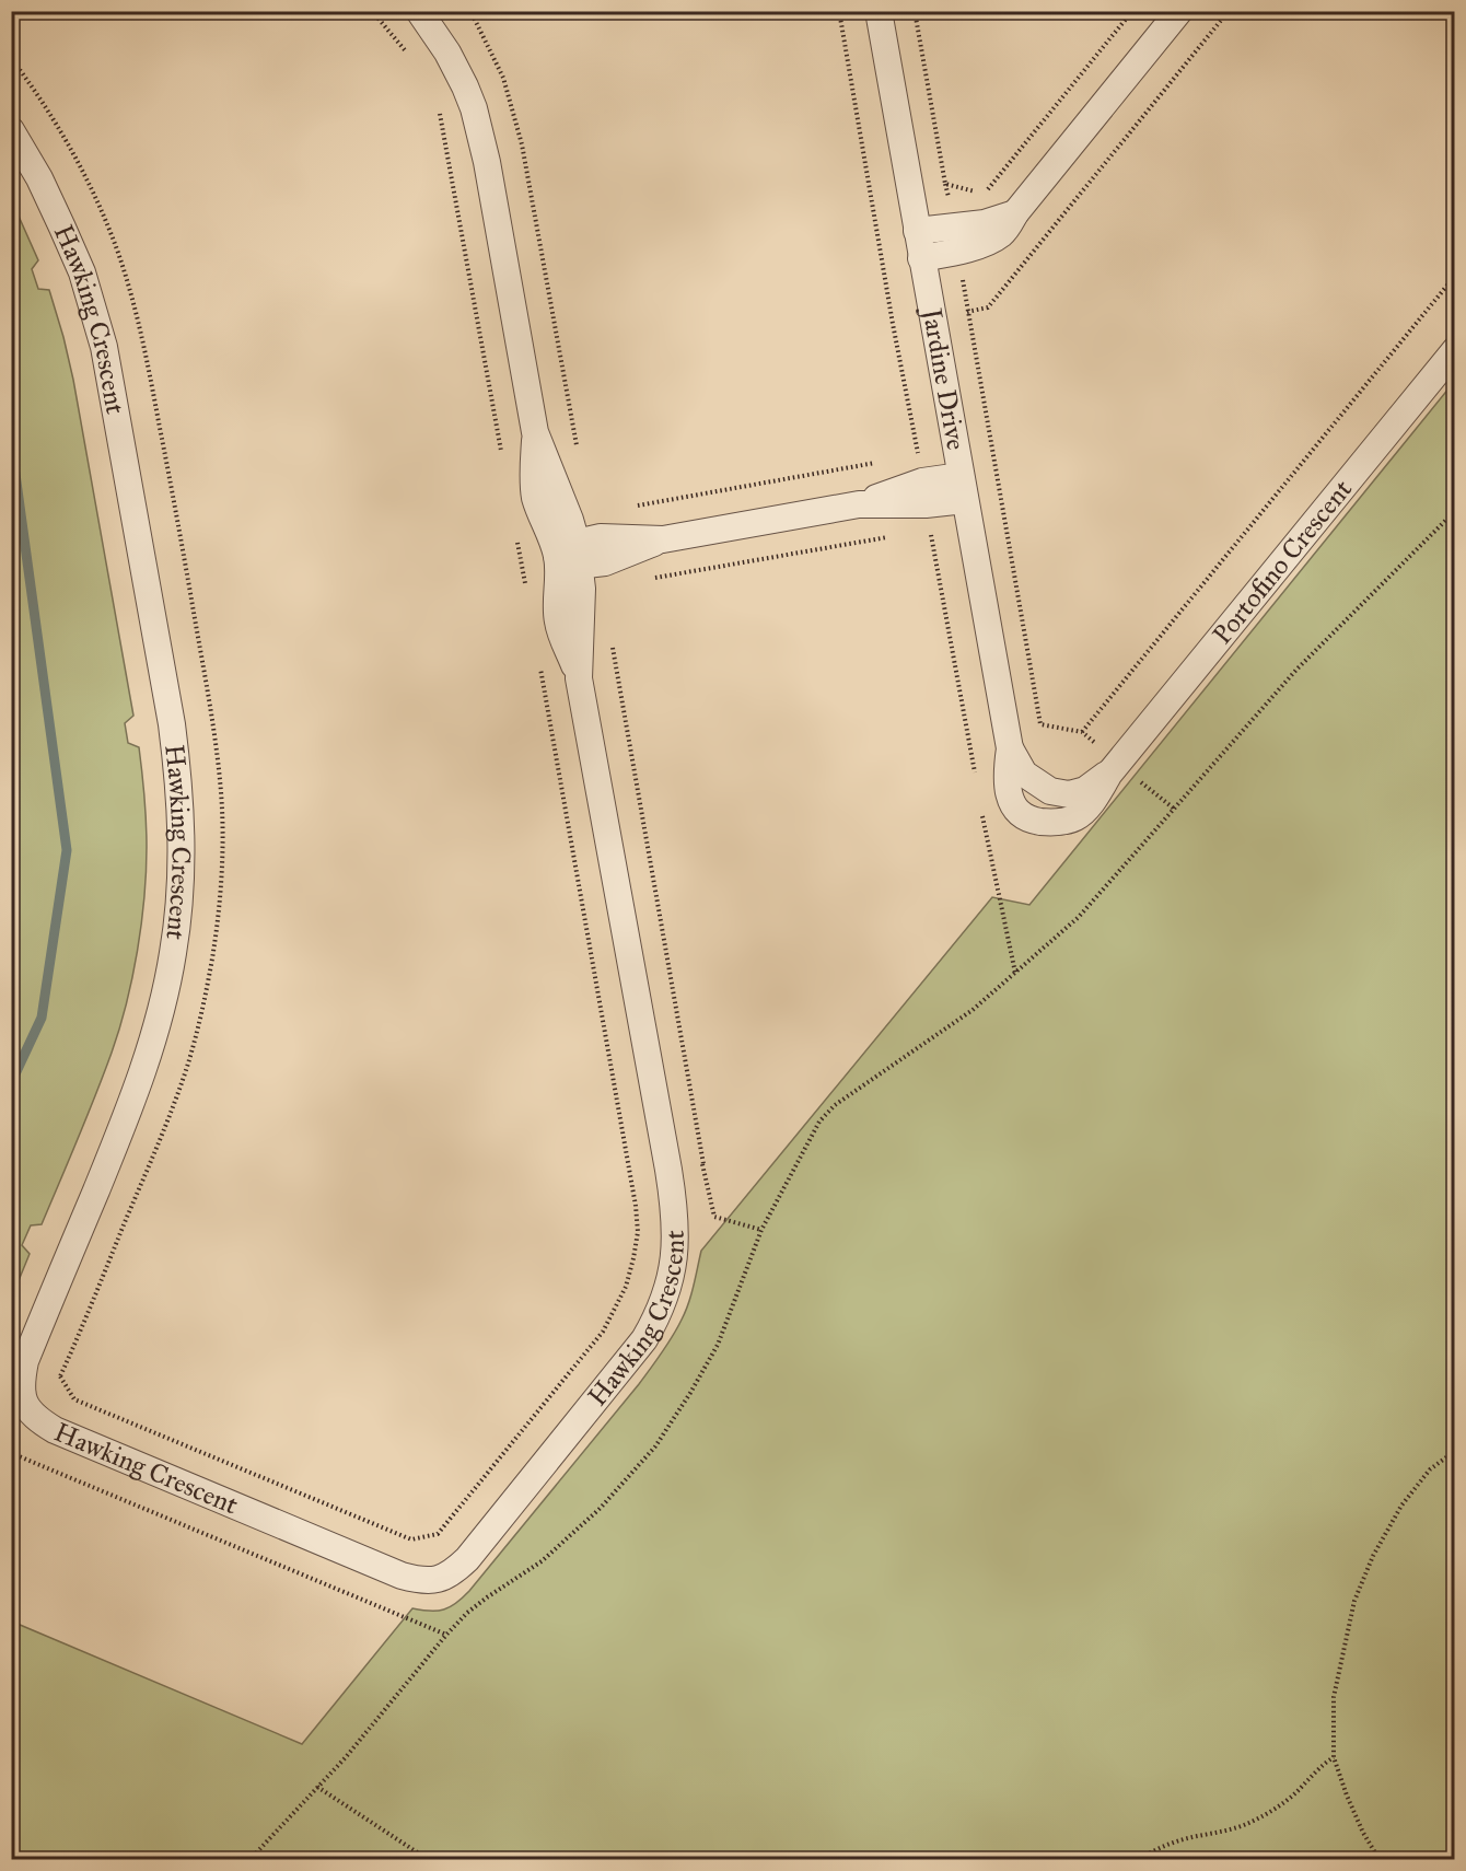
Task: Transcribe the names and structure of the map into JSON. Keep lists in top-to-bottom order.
{
  "streets": {
    "street": ["Hawking Crescent", "Jardine Drive", "Portofino Crescent"]
  },
  "crossings": [
    ["Jardine Drive", "Portofino Crescent"]
  ]
}
